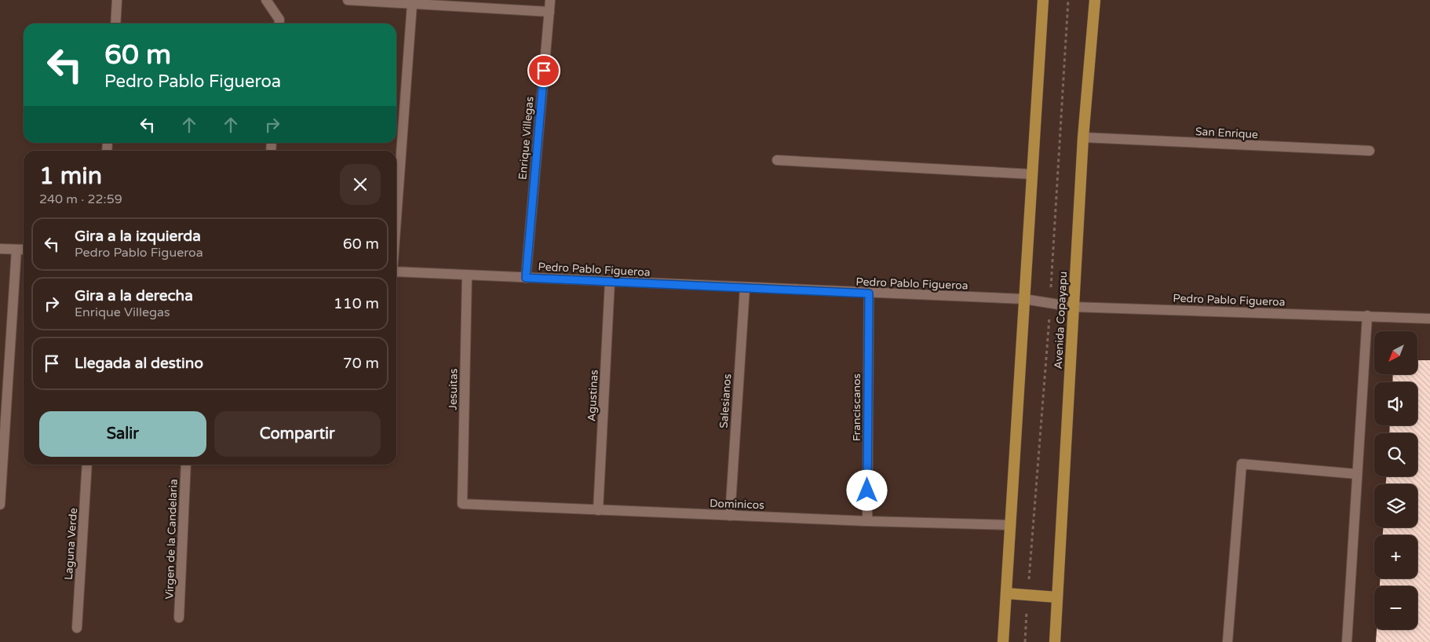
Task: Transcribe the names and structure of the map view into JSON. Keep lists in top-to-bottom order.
{
  "streets": {
    "highway": ["Avenida Copayapu"],
    "street": [
      "San Enrique",
      "Enrique Villegas",
      "Pedro Pablo Figueroa",
      "Jesuitas",
      "Agustinas",
      "Salesianos",
      "Franciscanos",
      "Dominicos",
      "Virgen de la Candelaria",
      "Laguna Verde"
    ]
  },
  "crossings": [
    ["San Enrique", "Avenida Copayapu"],
    ["Enrique Villegas", "Pedro Pablo Figueroa"],
    ["Pedro Pablo Figueroa", "Avenida Copayapu"],
    ["Pedro Pablo Figueroa", "Jesuitas"],
    ["Pedro Pablo Figueroa", "Agustinas"],
    ["Pedro Pablo Figueroa", "Salesianos"],
    ["Pedro Pablo Figueroa", "Franciscanos"],
    ["Jesuitas", "Dominicos"],
    ["Agustinas", "Dominicos"],
    ["Salesianos", "Dominicos"],
    ["Franciscanos", "Dominicos"]
  ],
  "north": "bottom left",
  "page": {
    "turn": ["60 m", "Pedro Pablo Figueroa"],
    "heading": ["1 min", "240 m · 22:59"],
    "list": [
      {
        "name": "Gira a la izquierda",
        "note": "Pedro Pablo Figueroa",
        "value": "60 m"
      },
      {
        "name": "Gira a la derecha",
        "note": "Enrique Villegas",
        "value": "110 m"
      },
      {
        "name": "Llegada al destino",
        "value": "70 m"
      }
    ],
    "map_buttons": ["+", "−"],
    "buttons": ["Salir", "Compartir"]
  }
}
